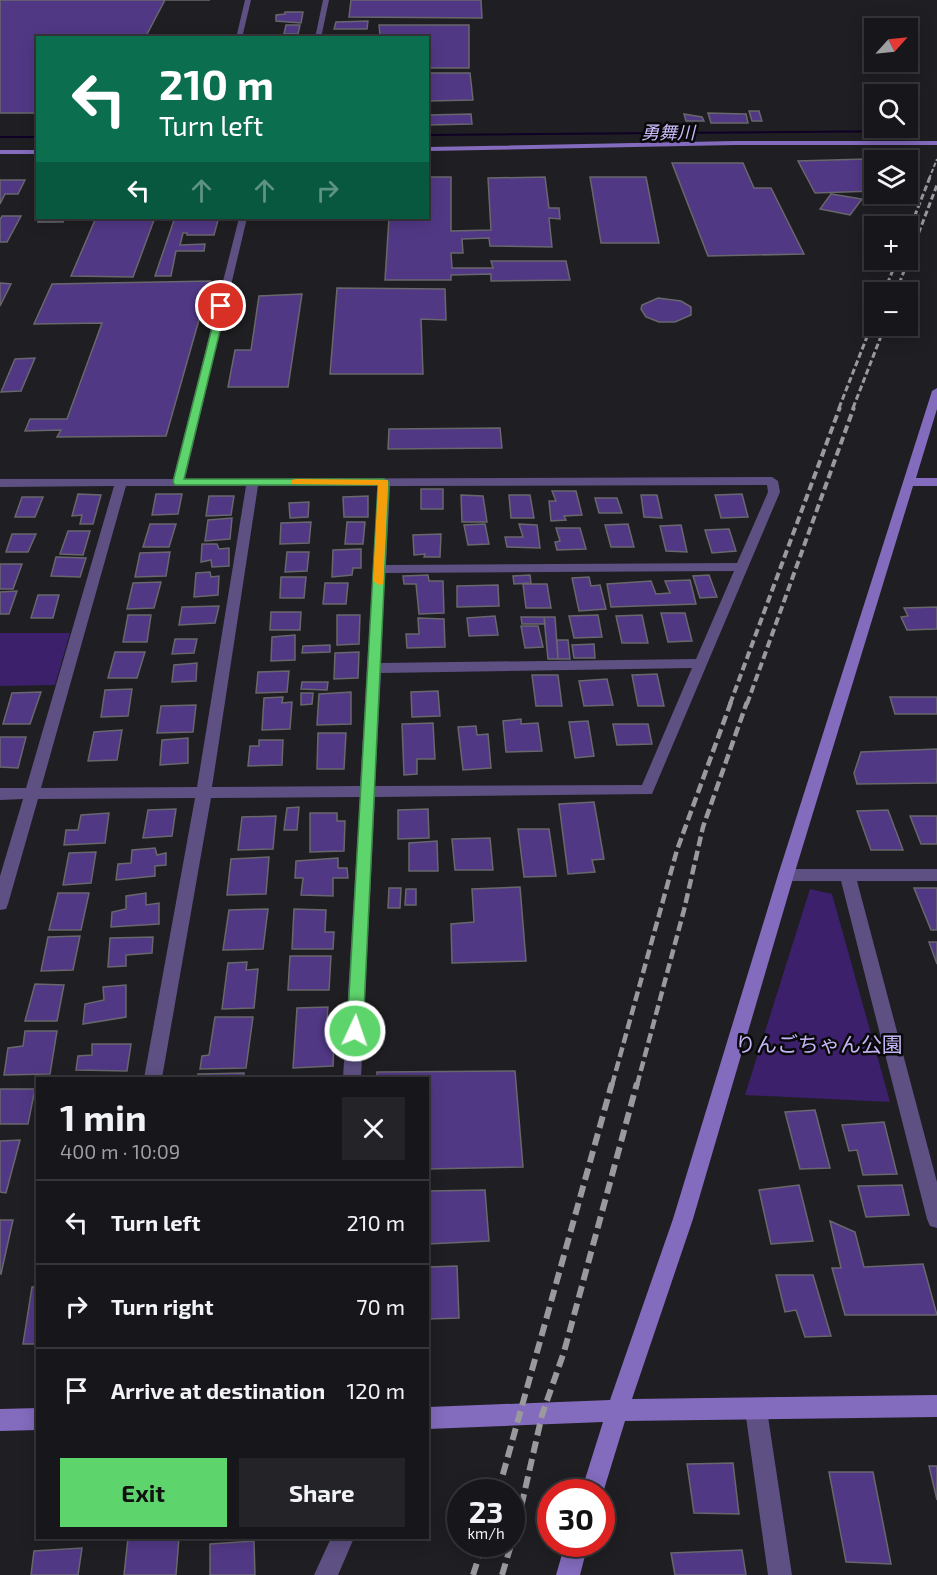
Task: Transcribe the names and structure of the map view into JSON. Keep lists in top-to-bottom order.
{
  "water": ["勇舞川"],
  "parks": ["りんごちゃん公園"],
  "north": "top right",
  "page": {
    "map_buttons": ["+", "−"],
    "turn": ["210 m", "Turn left"],
    "heading": ["1 min", "400 m · 10:09"],
    "list": [
      {
        "name": "Turn left",
        "value": "210 m"
      },
      {
        "name": "Turn right",
        "value": "70 m"
      },
      {
        "name": "Arrive at destination",
        "value": "120 m"
      }
    ],
    "buttons": ["Exit", "Share"],
    "speed": "23 km/h",
    "limit": "30"
  }
}
